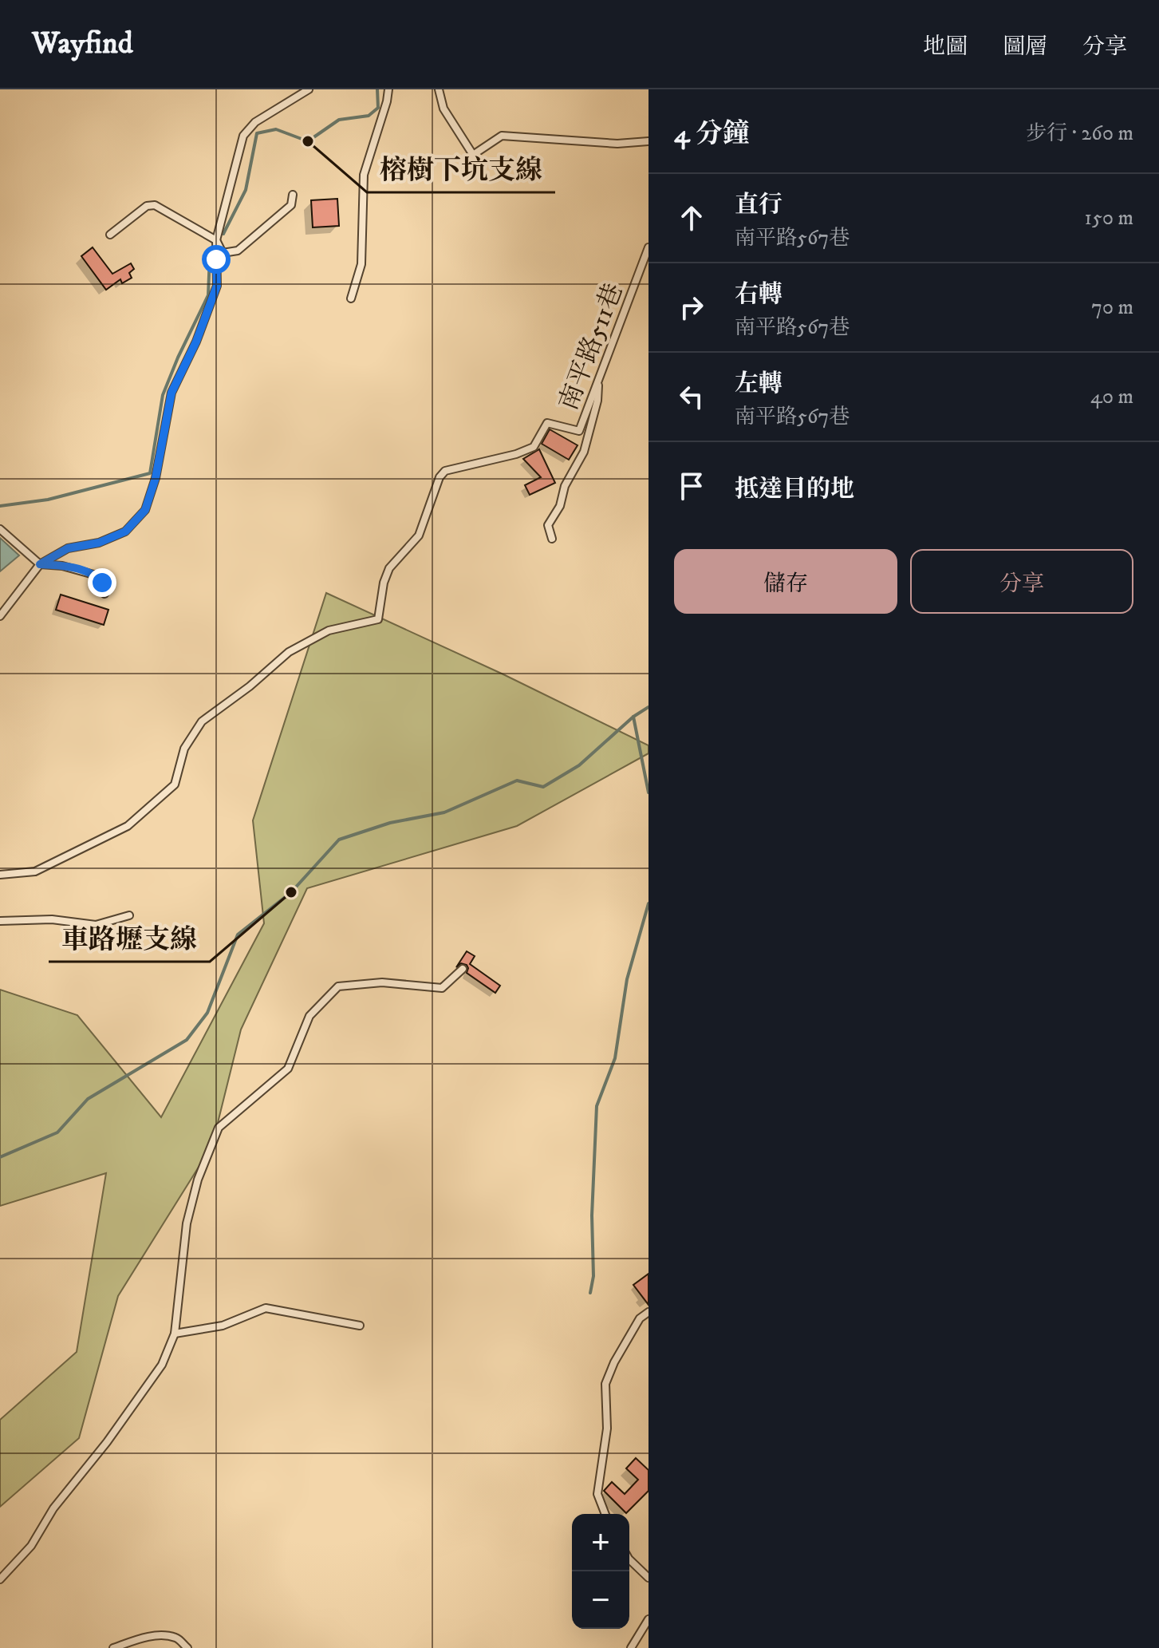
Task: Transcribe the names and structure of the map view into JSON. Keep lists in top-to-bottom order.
{
  "streets": {
    "lane": ["南平路511巷"]
  },
  "places": ["榕樹下坑支線", "車路壢支線"],
  "page": {
    "header": "Wayfind",
    "nav": ["地圖", "圖層", "分享"],
    "heading": ["4 分鐘", "步行 · 260 m"],
    "list": [
      ["直行", "南平路567巷", "150 m"],
      ["右轉", "南平路567巷", "70 m"],
      ["左轉", "南平路567巷", "40 m"],
      "抵達目的地"
    ],
    "buttons": ["儲存", "分享"],
    "map_buttons": ["+", "−"]
  }
}
